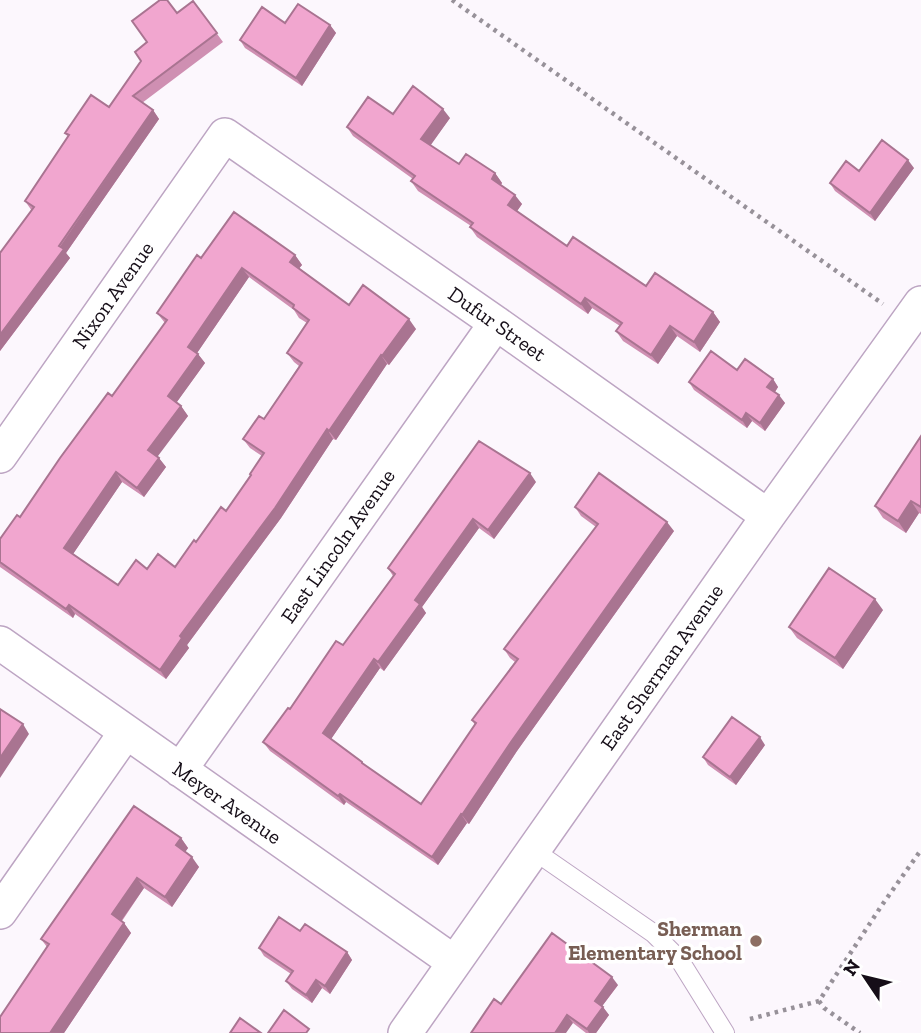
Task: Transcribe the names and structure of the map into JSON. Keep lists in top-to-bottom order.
{
  "streets": {
    "street": [
      "Nixon Avenue",
      "Dufur Street",
      "East Lincoln Avenue",
      "East Sherman Avenue",
      "Meyer Avenue"
    ]
  },
  "crossings": [
    ["Nixon Avenue", "Dufur Street"],
    ["Dufur Street", "East Lincoln Avenue"],
    ["Dufur Street", "East Sherman Avenue"],
    ["East Lincoln Avenue", "Meyer Avenue"],
    ["East Sherman Avenue", "Meyer Avenue"]
  ],
  "places": ["Sherman Elementary School"],
  "north": "top left"
}
